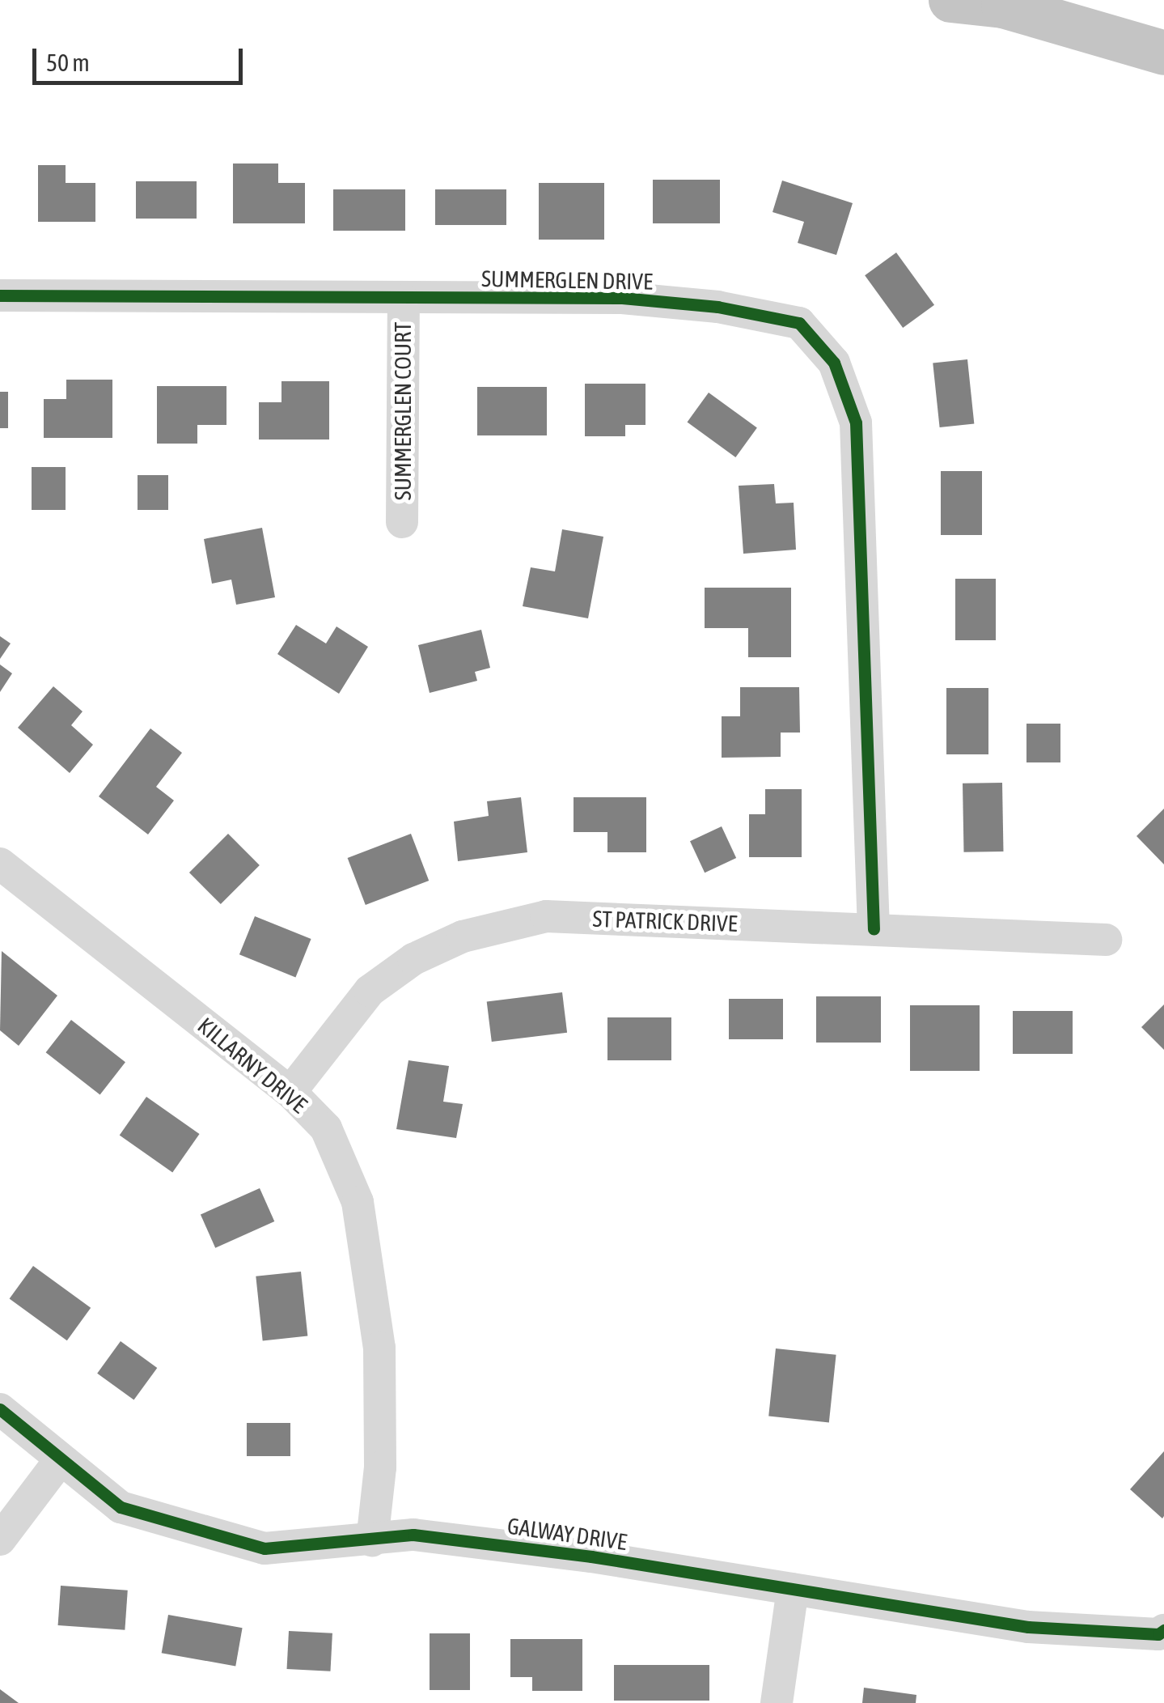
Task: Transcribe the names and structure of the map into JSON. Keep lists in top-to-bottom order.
{
  "streets": {
    "street": [
      "SUMMERGLEN DRIVE",
      "SUMMERGLEN COURT",
      "ST PATRICK DRIVE",
      "KILLARNY DRIVE",
      "GALWAY DRIVE"
    ]
  },
  "crossings": [
    ["SUMMERGLEN DRIVE", "SUMMERGLEN COURT"],
    ["SUMMERGLEN DRIVE", "ST PATRICK DRIVE"],
    ["ST PATRICK DRIVE", "KILLARNY DRIVE"],
    ["KILLARNY DRIVE", "GALWAY DRIVE"]
  ],
  "scale_bar": "50 m"
}
